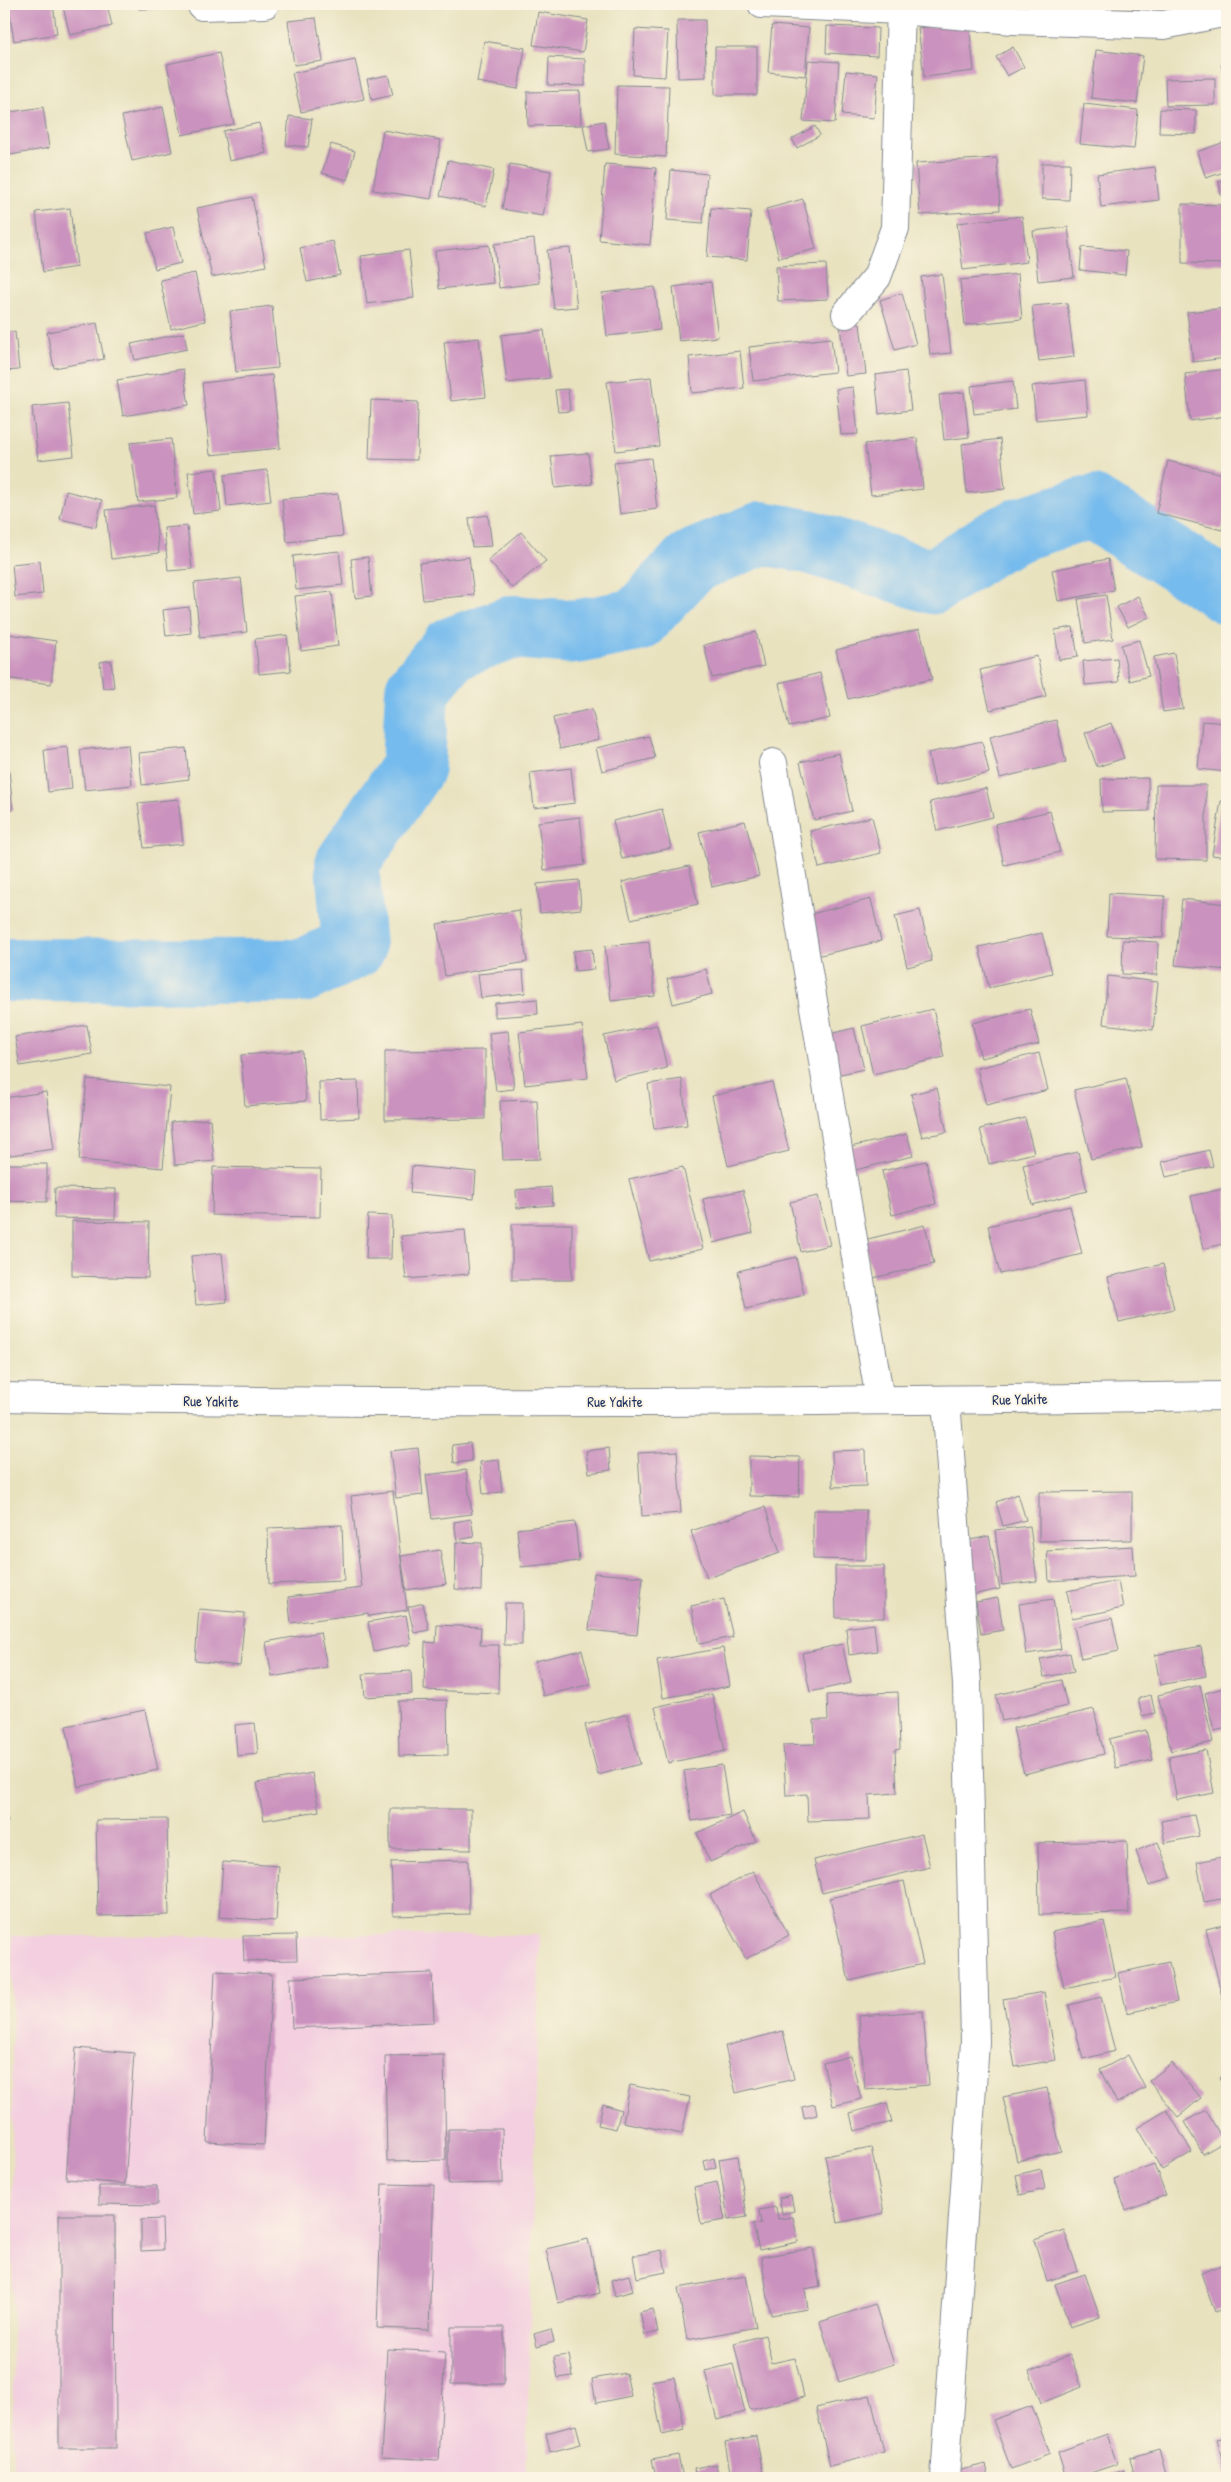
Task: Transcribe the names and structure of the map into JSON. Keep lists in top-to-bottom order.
{
  "streets": {
    "street": ["Rue Yakite"]
  }
}
